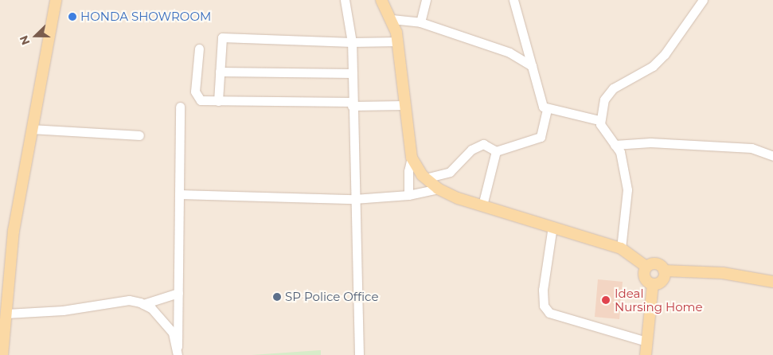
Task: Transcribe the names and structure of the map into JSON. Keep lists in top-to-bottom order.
{
  "places": ["HONDA SHOWROOM", "SP Police Office", "Ideal Nursing Home"],
  "north": "left"
}
